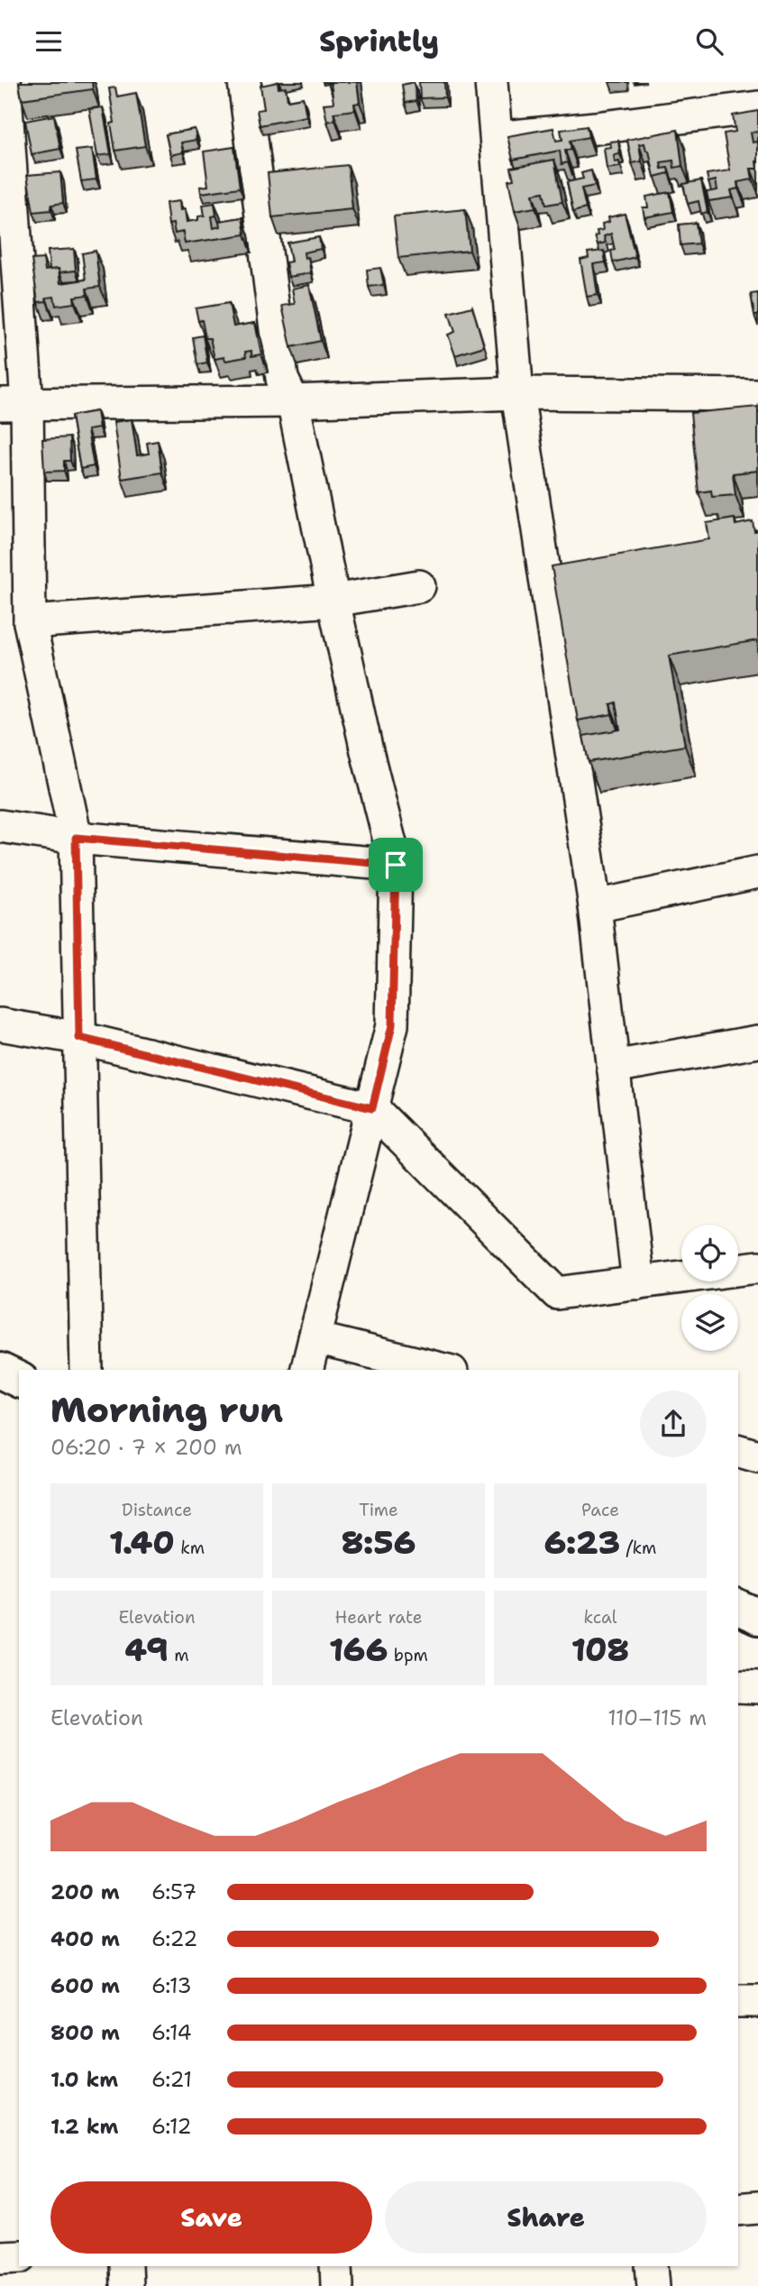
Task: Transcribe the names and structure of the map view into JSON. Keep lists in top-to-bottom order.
{
  "page": {
    "header": "Sprintly",
    "heading": ["Morning run", "06:20 · 7 × 200 m"],
    "stats": [
      ["Distance", "1.40 km"],
      ["Time", "8:56"],
      ["Pace", "6:23 /km"],
      ["Elevation", "49 m"],
      ["Heart rate", "166 bpm"],
      ["kcal", "108"]
    ],
    "chart": ["Elevation", "110–115 m"],
    "list": [
      {
        "name": "200 m",
        "note": "6:57"
      },
      {
        "name": "400 m",
        "note": "6:22"
      },
      {
        "name": "600 m",
        "note": "6:13"
      },
      {
        "name": "800 m",
        "note": "6:14"
      },
      {
        "name": "1.0 km",
        "note": "6:21"
      },
      {
        "name": "1.2 km",
        "note": "6:12"
      }
    ],
    "buttons": ["Save", "Share"]
  }
}
